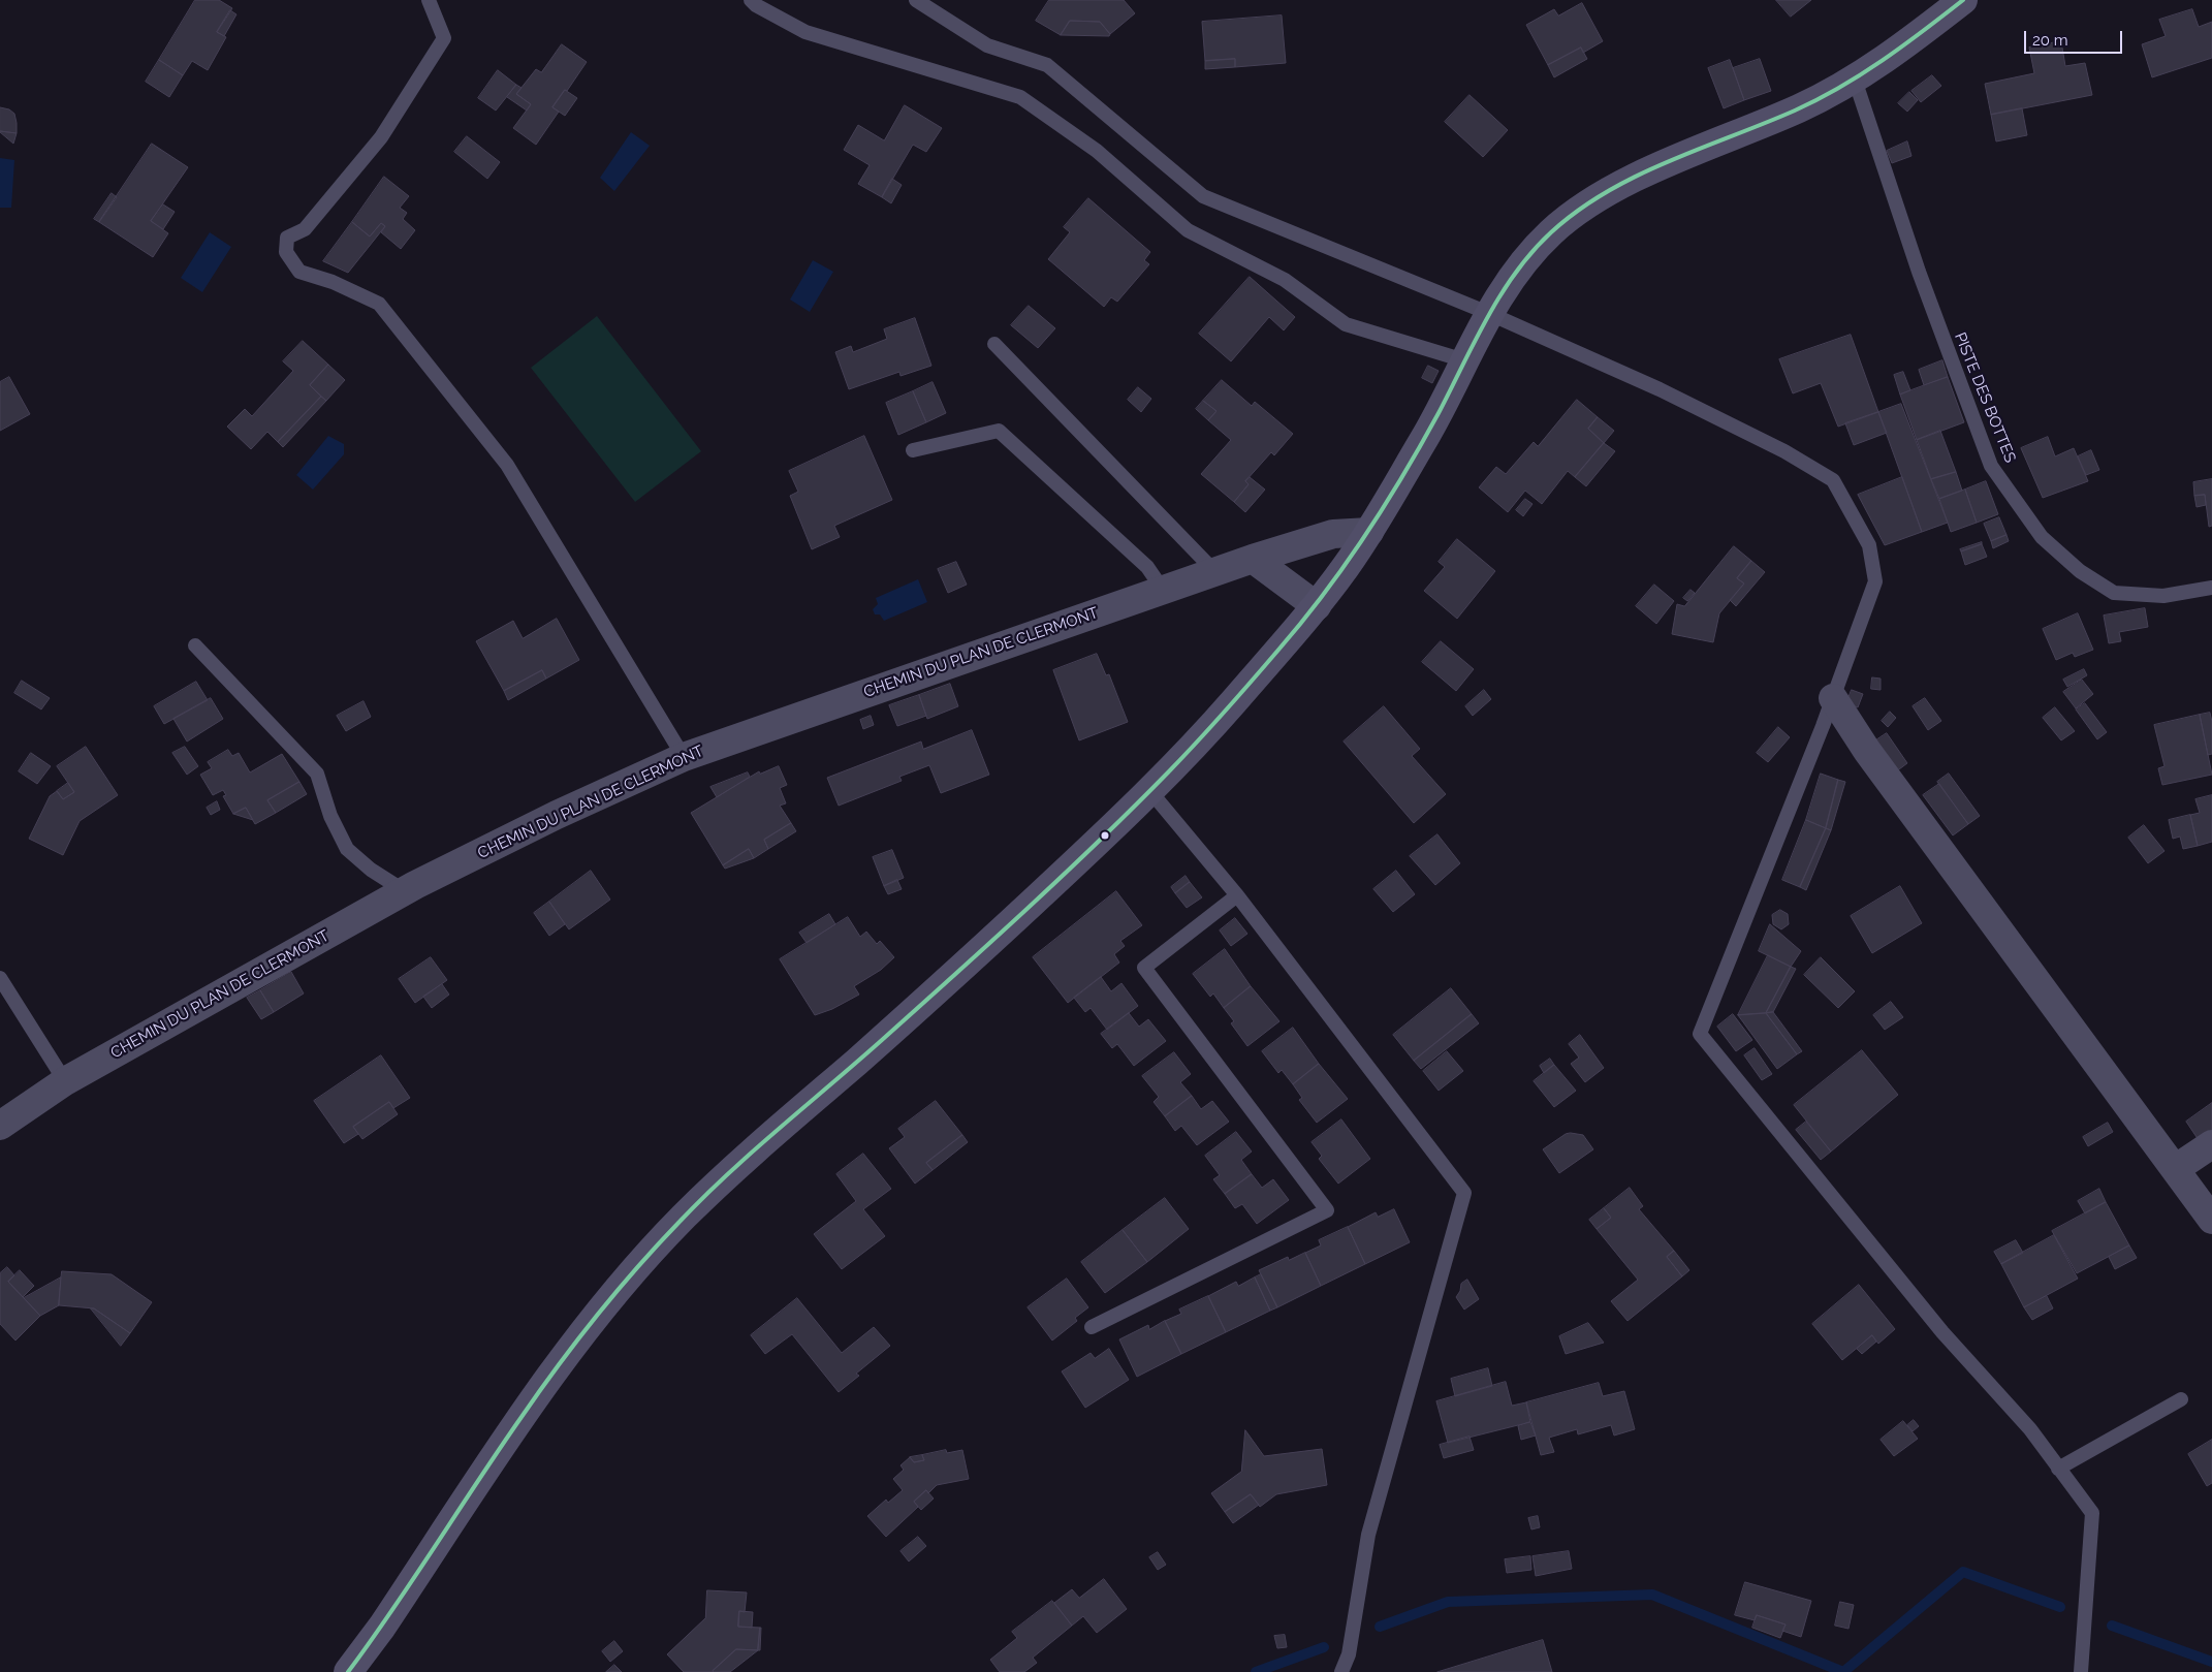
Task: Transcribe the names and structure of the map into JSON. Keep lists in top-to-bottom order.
{
  "streets": {
    "street": ["CHEMIN DU PLAN DE CLERMONT"],
    "lane": ["PISTE DES BOTTES"]
  },
  "scale_bar": "20 m"
}
